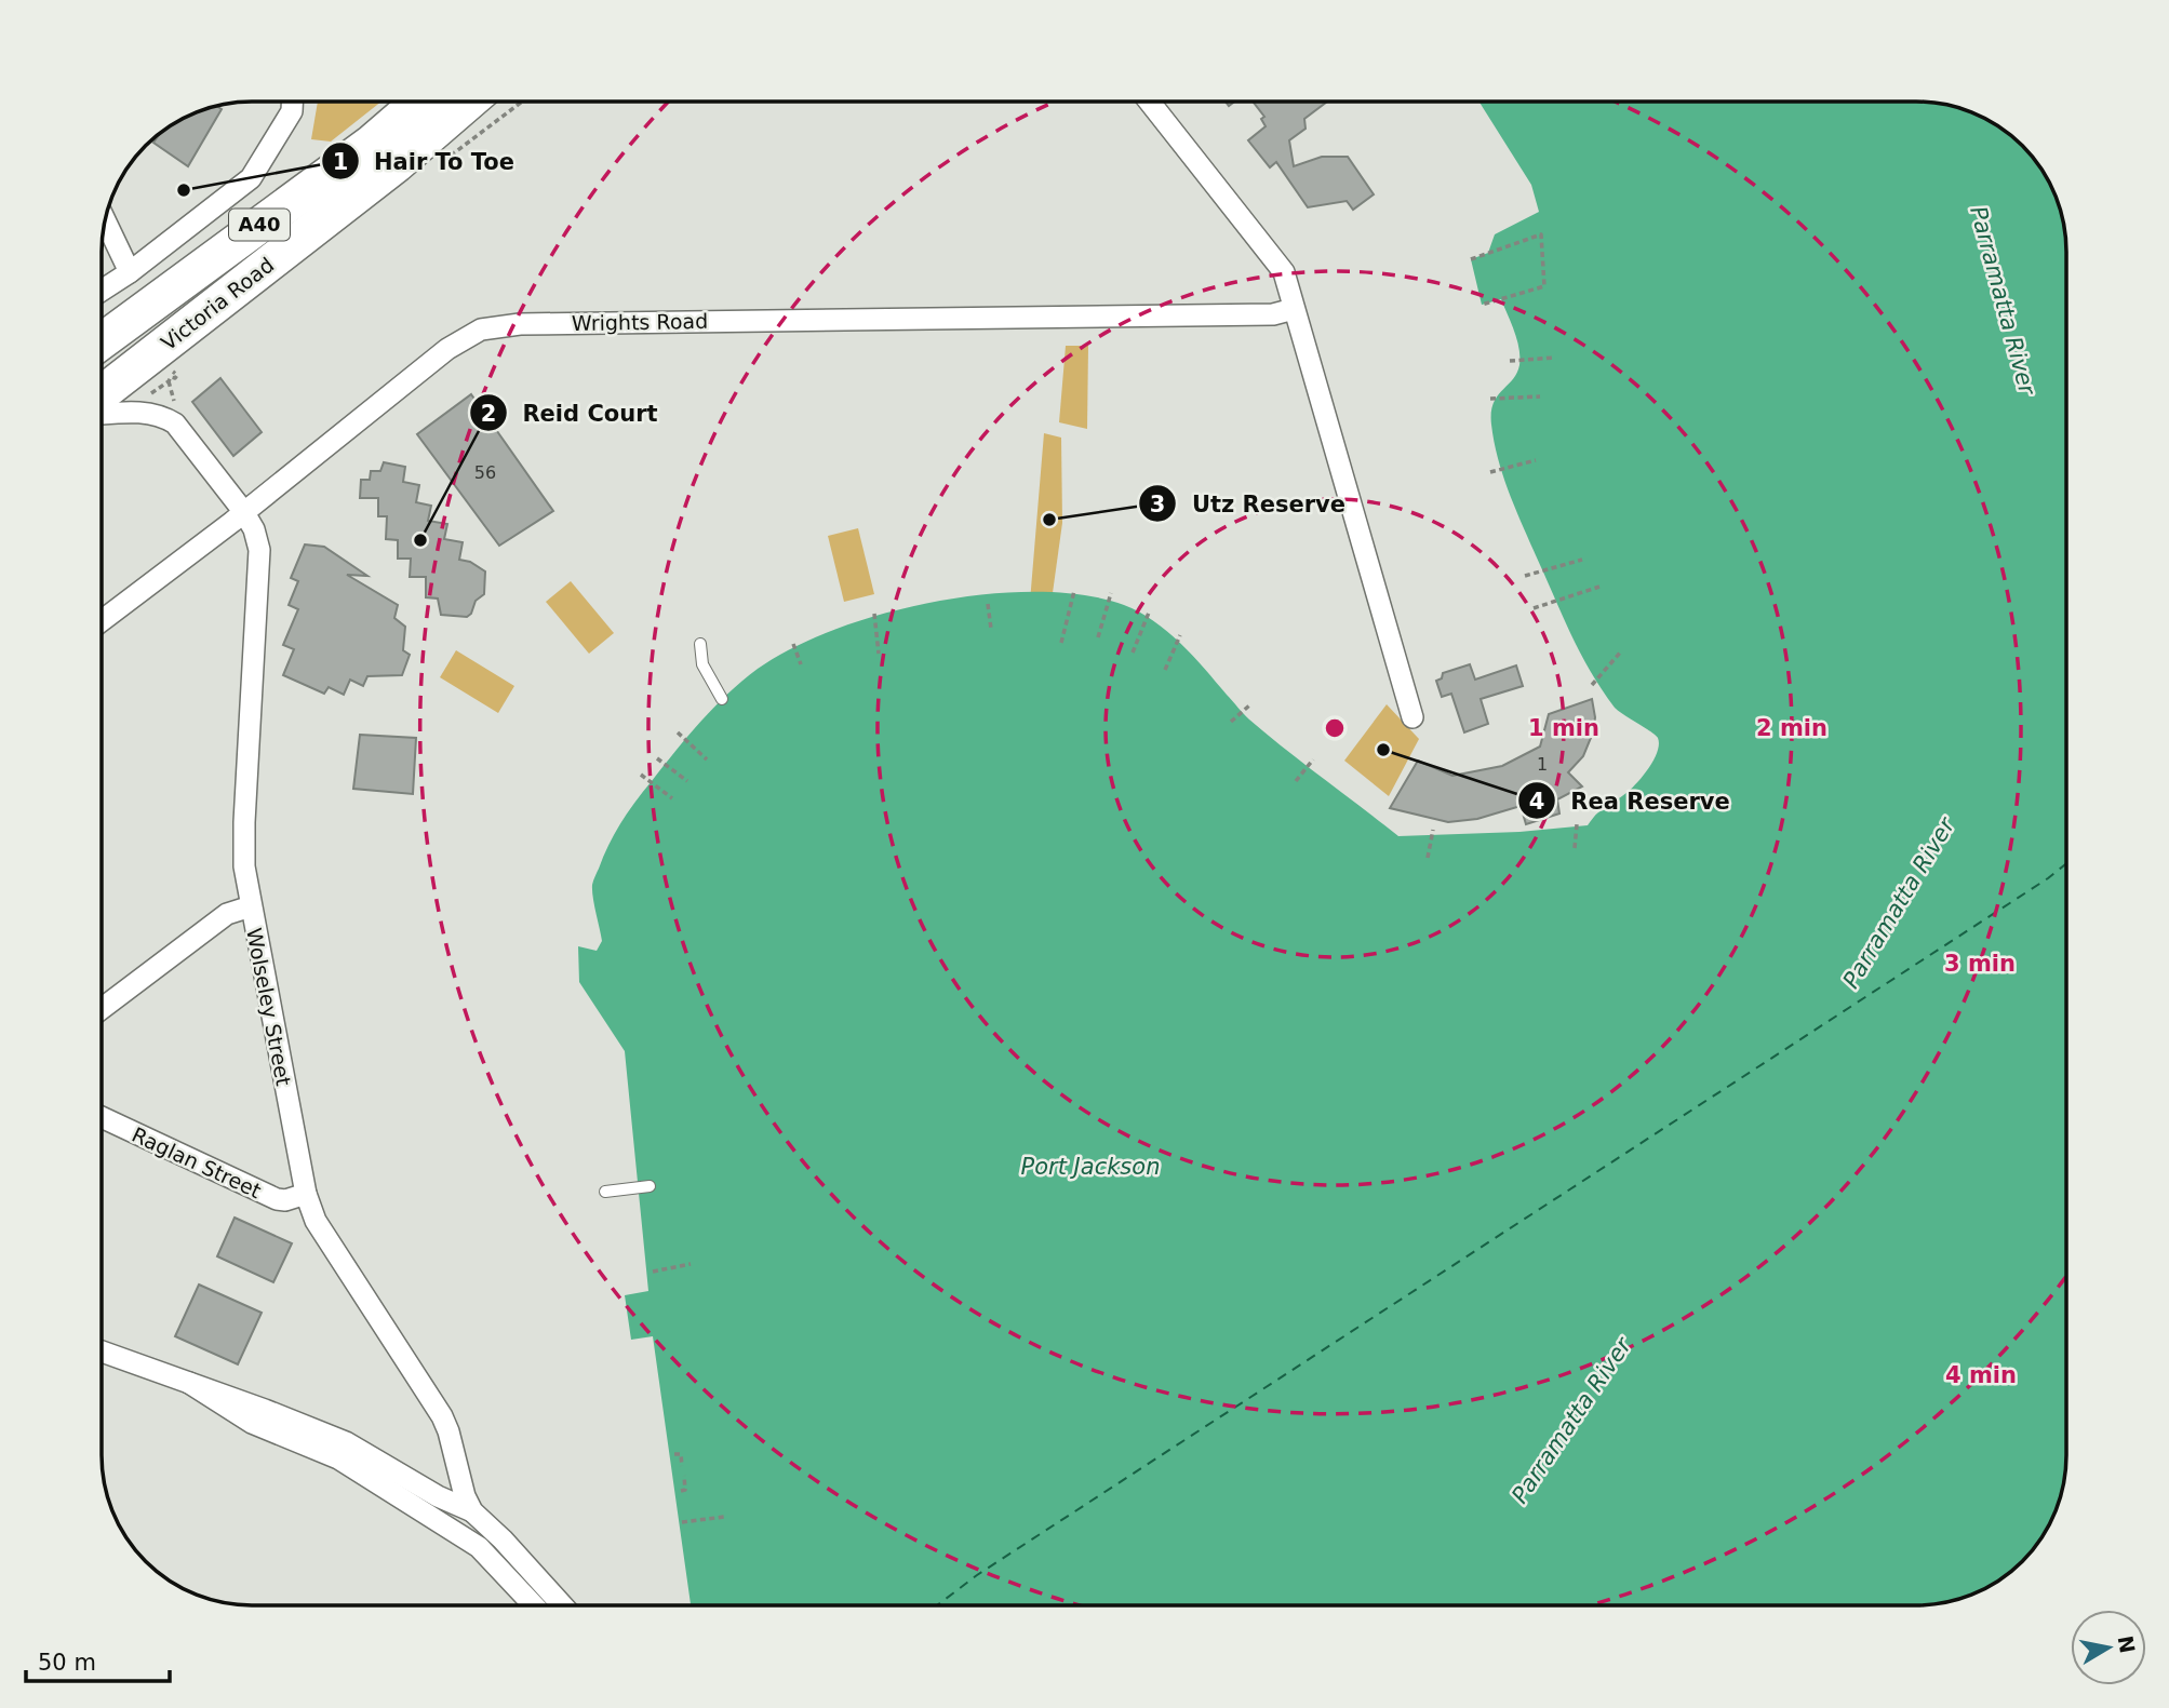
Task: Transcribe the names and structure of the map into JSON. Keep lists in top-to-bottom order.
{
  "streets": {
    "highway": ["A40", "Victoria Road"],
    "street": ["Wrights Road", "Wolseley Street", "Raglan Street"]
  },
  "crossings": [
    ["Wrights Road", "Wolseley Street"],
    ["Wolseley Street", "Raglan Street"]
  ],
  "water": ["Parramatta River", "Port Jackson"],
  "places": [
    "Hair To Toe",
    "Utz Reserve",
    "Reid Court",
    "Rea Reserve"
  ],
  "house_numbers": ["56", "1"],
  "scale_bar": "50 m",
  "north": "right",
  "rings": [
    "1 min",
    "2 min",
    "3 min",
    "4 min"
  ]
}
